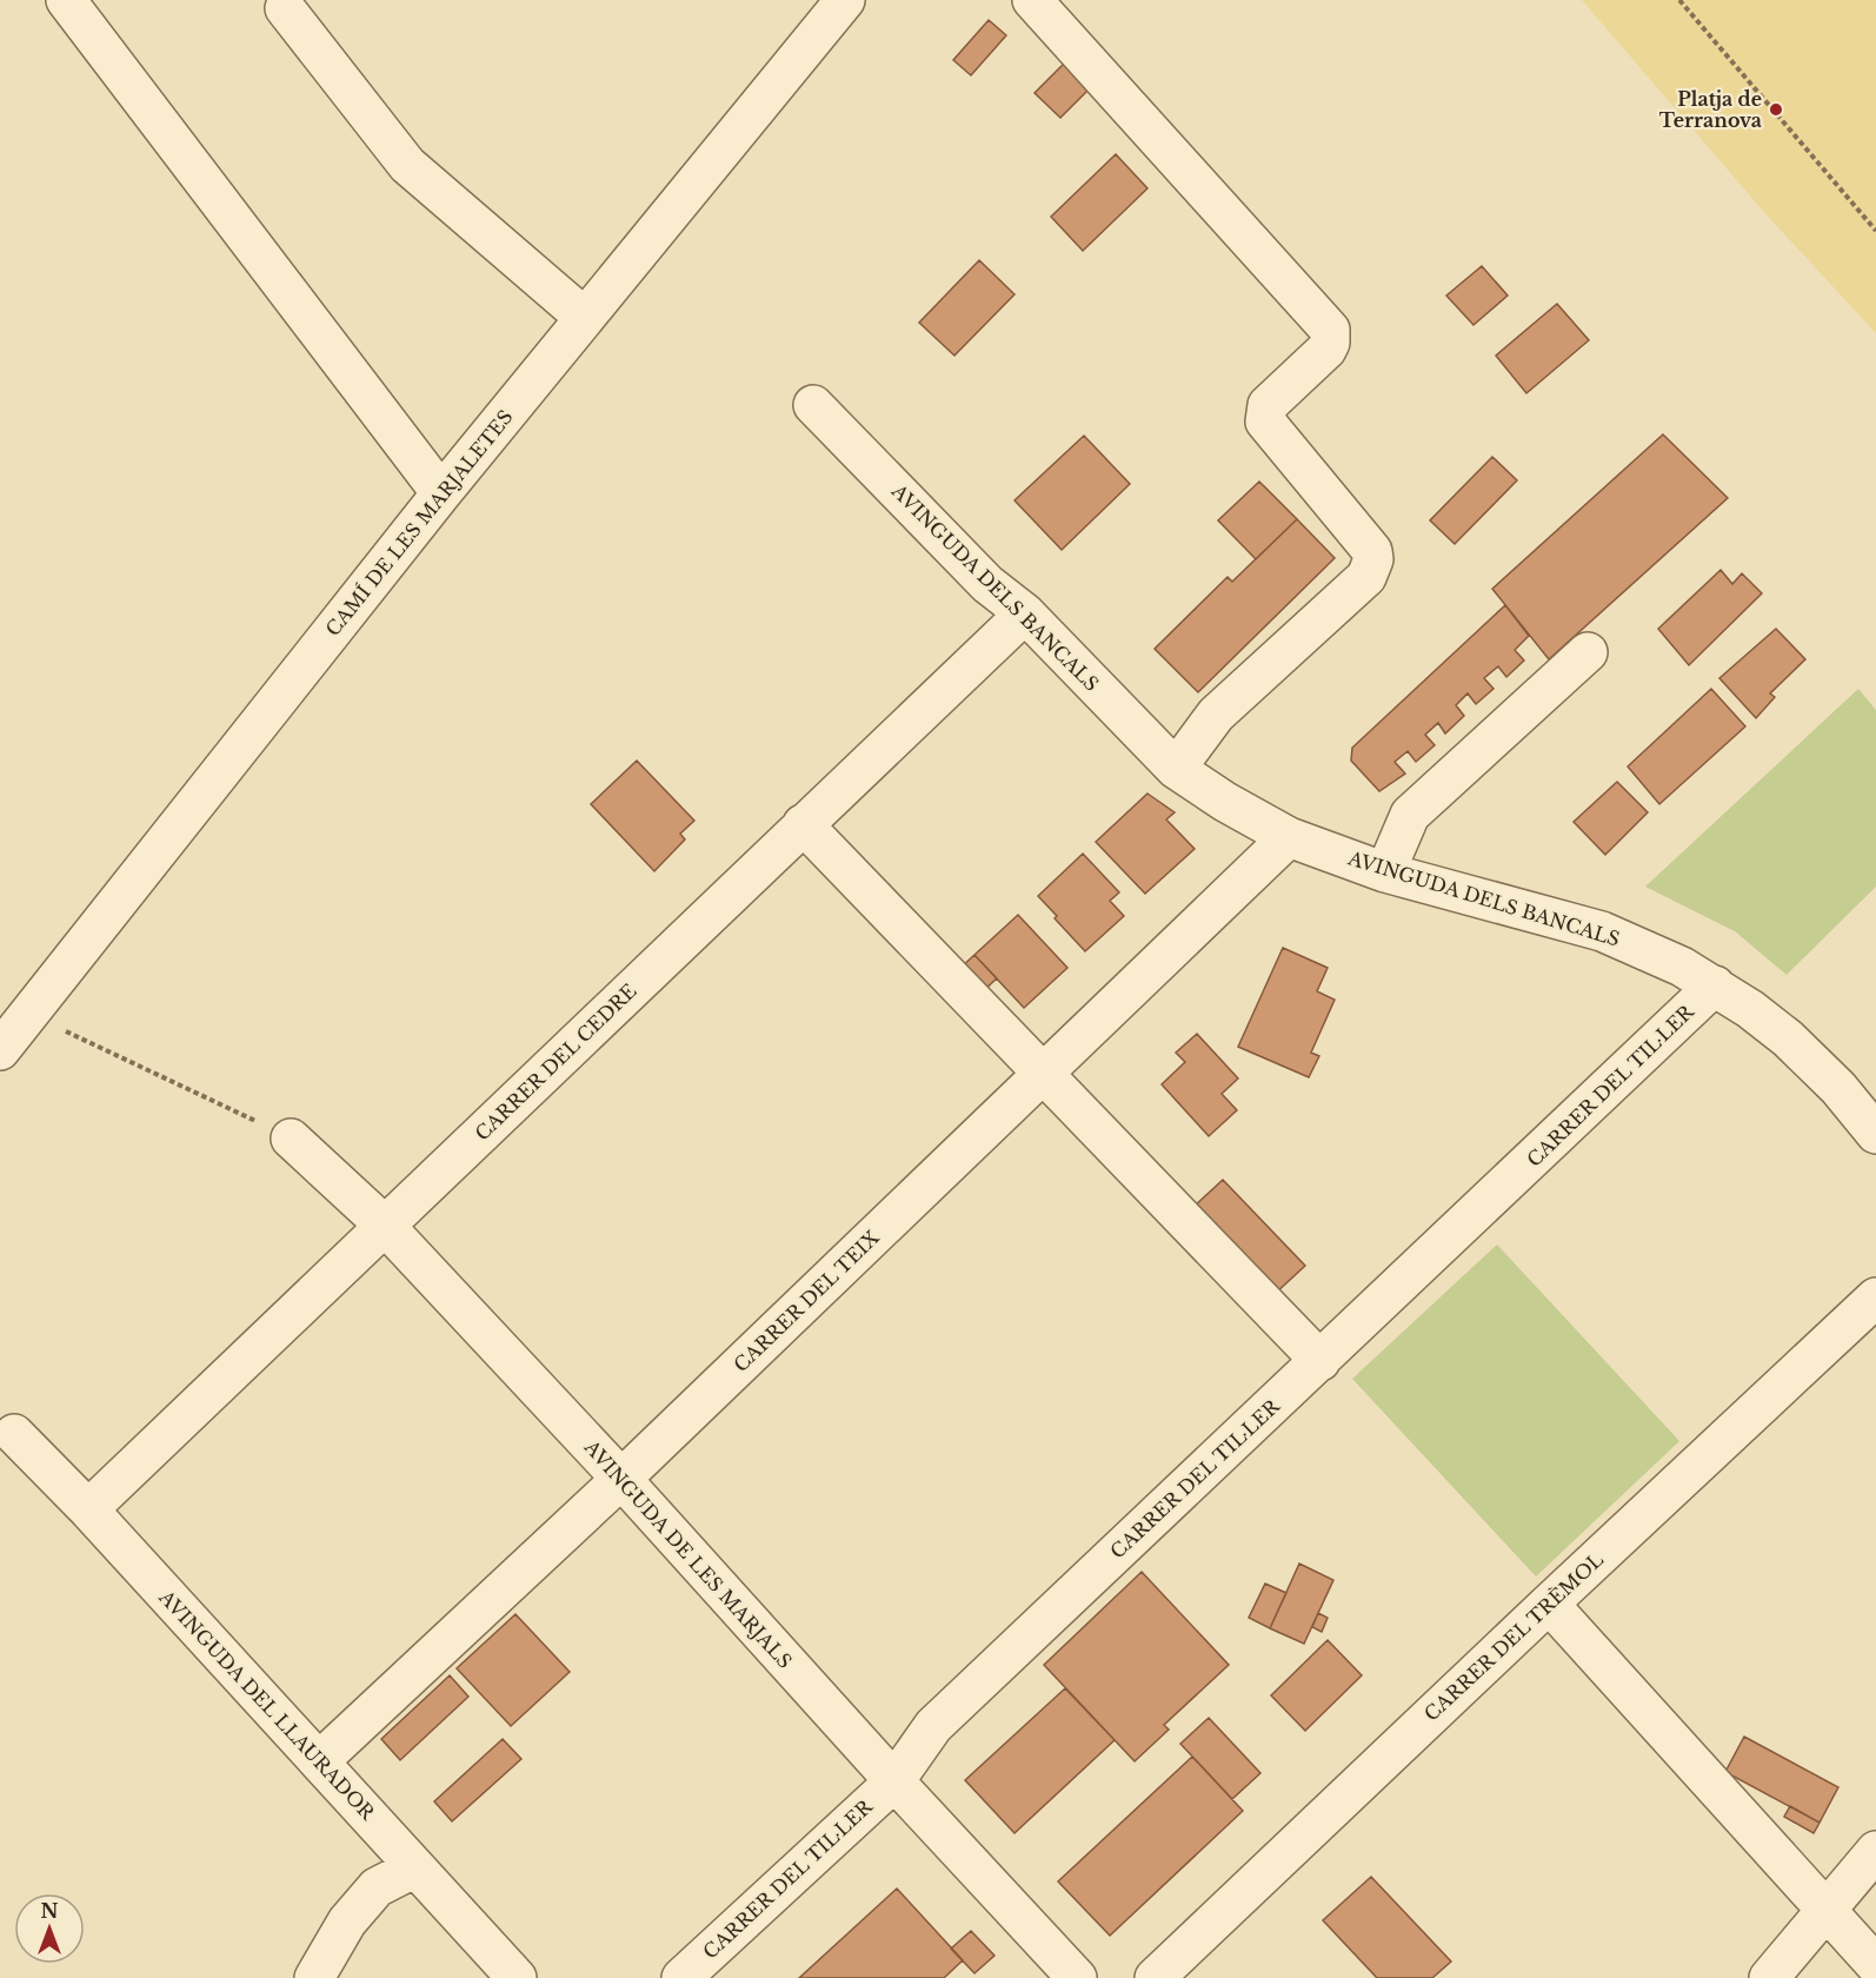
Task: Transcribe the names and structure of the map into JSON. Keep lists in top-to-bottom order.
{
  "streets": {
    "street": [
      "CAMÍ DE LES MARJALETES",
      "AVINGUDA DELS BANCALS",
      "CARRER DEL CEDRE",
      "CARRER DEL TIL·LER",
      "CARRER DEL TEIX",
      "AVINGUDA DE LES MARJALS",
      "CARRER DEL TRÈMOL",
      "AVINGUDA DEL LLAURADOR"
    ]
  },
  "crossings": [
    ["AVINGUDA DELS BANCALS", "CARRER DEL CEDRE"],
    ["AVINGUDA DELS BANCALS", "CARRER DEL TIL·LER"],
    ["AVINGUDA DELS BANCALS", "CARRER DEL TEIX"],
    ["CARRER DEL CEDRE", "AVINGUDA DE LES MARJALS"],
    ["CARRER DEL CEDRE", "AVINGUDA DEL LLAURADOR"],
    ["CARRER DEL TIL·LER", "AVINGUDA DE LES MARJALS"],
    ["CARRER DEL TEIX", "AVINGUDA DE LES MARJALS"],
    ["CARRER DEL TEIX", "AVINGUDA DEL LLAURADOR"]
  ],
  "places": ["Platja de Terranova"],
  "north": "top"
}
